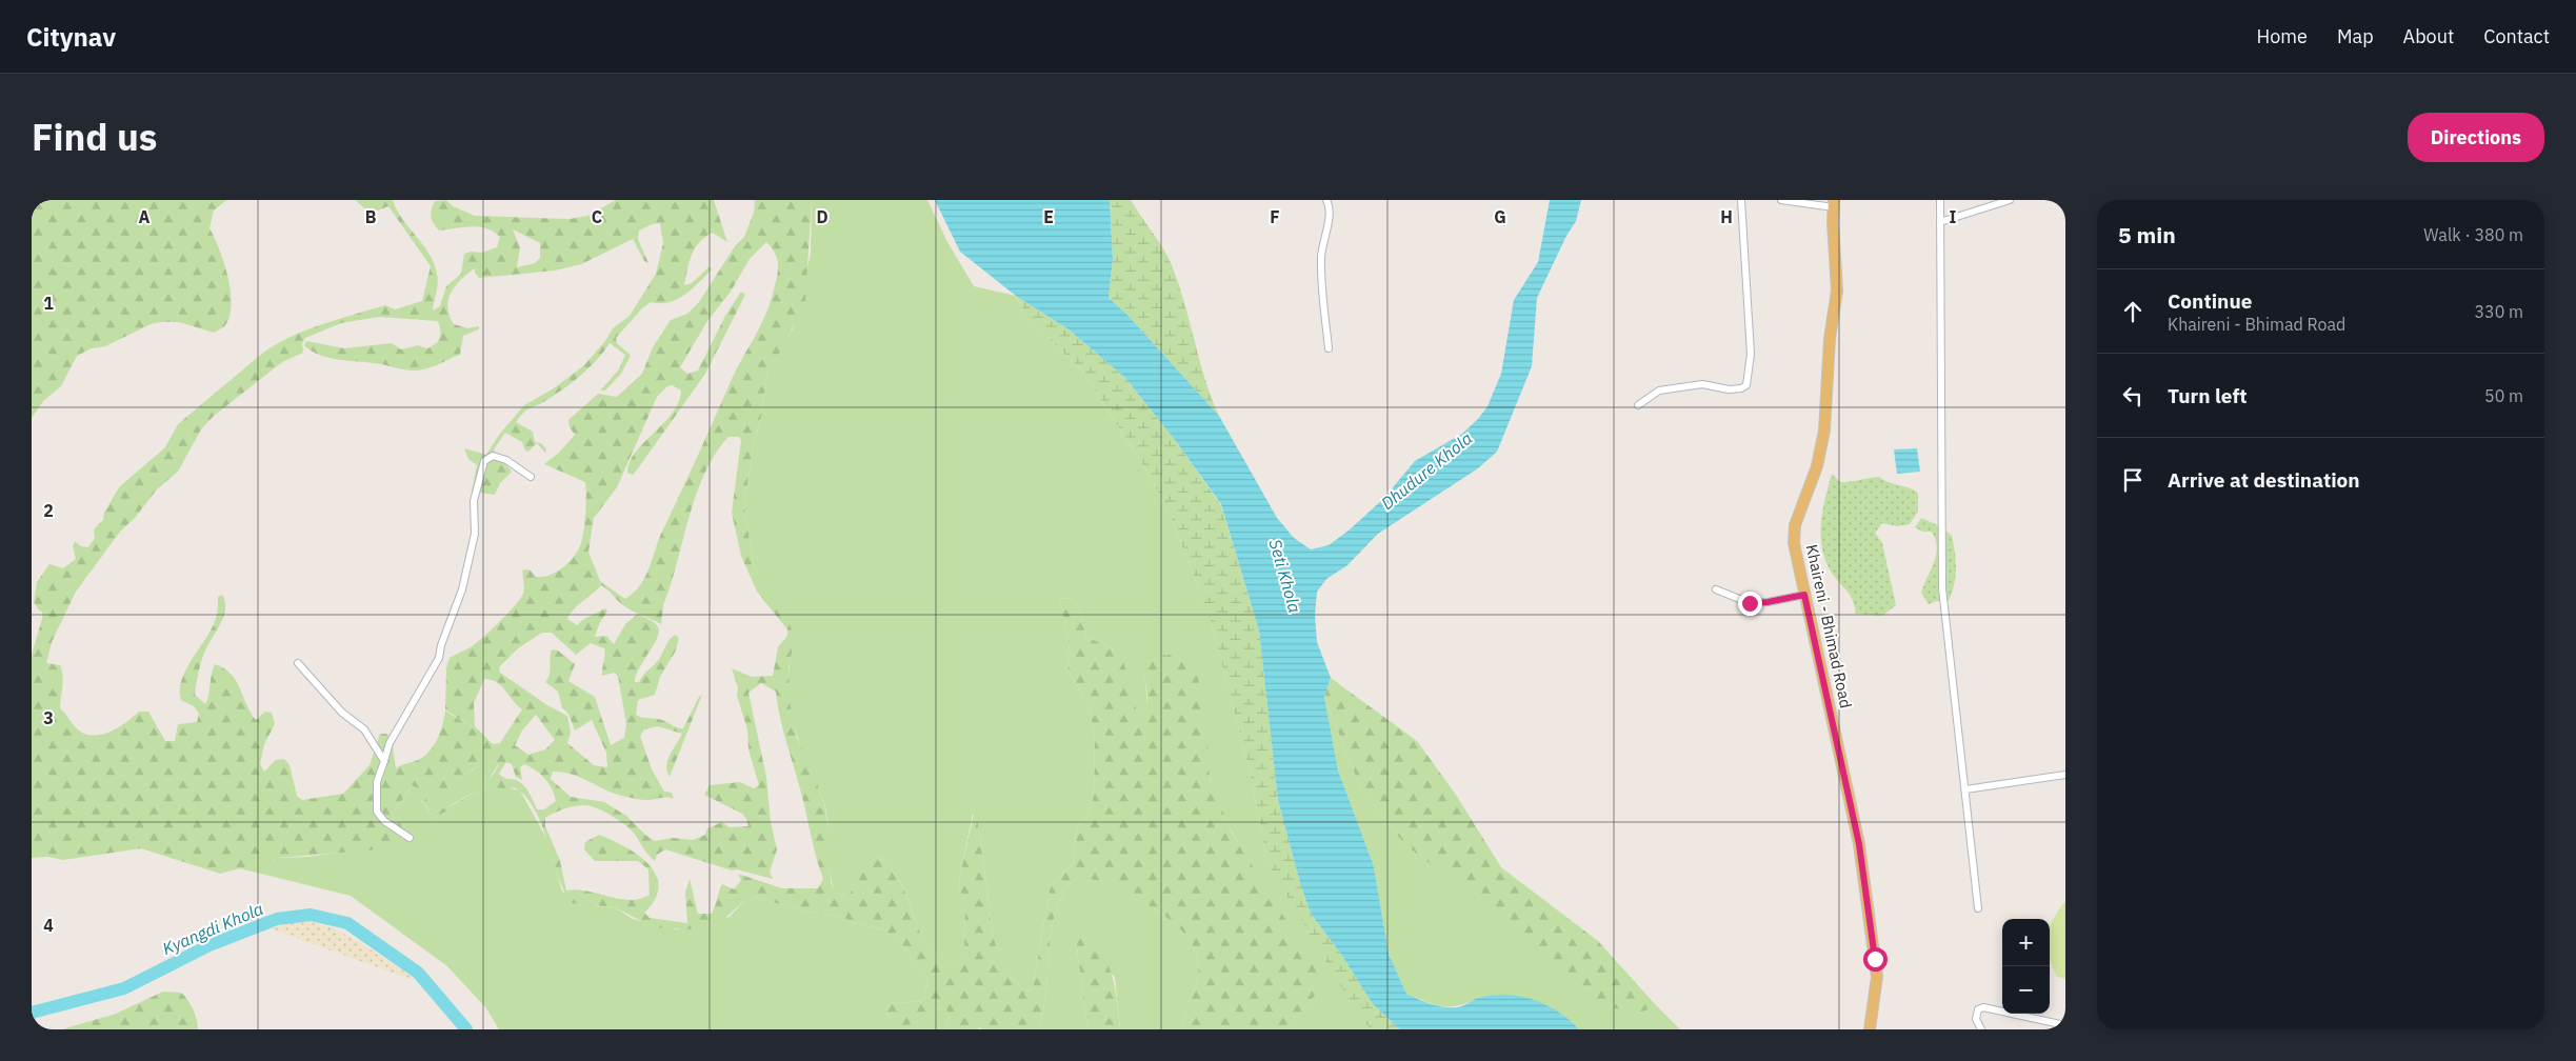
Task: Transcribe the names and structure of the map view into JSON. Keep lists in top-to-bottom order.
{
  "streets": {
    "main road": ["Khaireni - Bhimad Road"]
  },
  "water": ["Dhudure Khola", "Seti Khola", "Kyangdi Khola"],
  "page": {
    "header": "Citynav",
    "nav": [
      "Home",
      "Map",
      "About",
      "Contact"
    ],
    "title": "Find us",
    "buttons": "Directions",
    "heading": ["5 min", "Walk · 380 m"],
    "list": [
      ["Continue", "Khaireni - Bhimad Road", "330 m"],
      ["Turn left", "50 m"],
      "Arrive at destination"
    ],
    "map_buttons": ["+", "−"]
  },
  "grid": {
    "columns": [
      "A",
      "B",
      "C",
      "D",
      "E",
      "F",
      "G",
      "H",
      "I"
    ],
    "rows": [
      "1",
      "2",
      "3",
      "4"
    ]
  }
}
